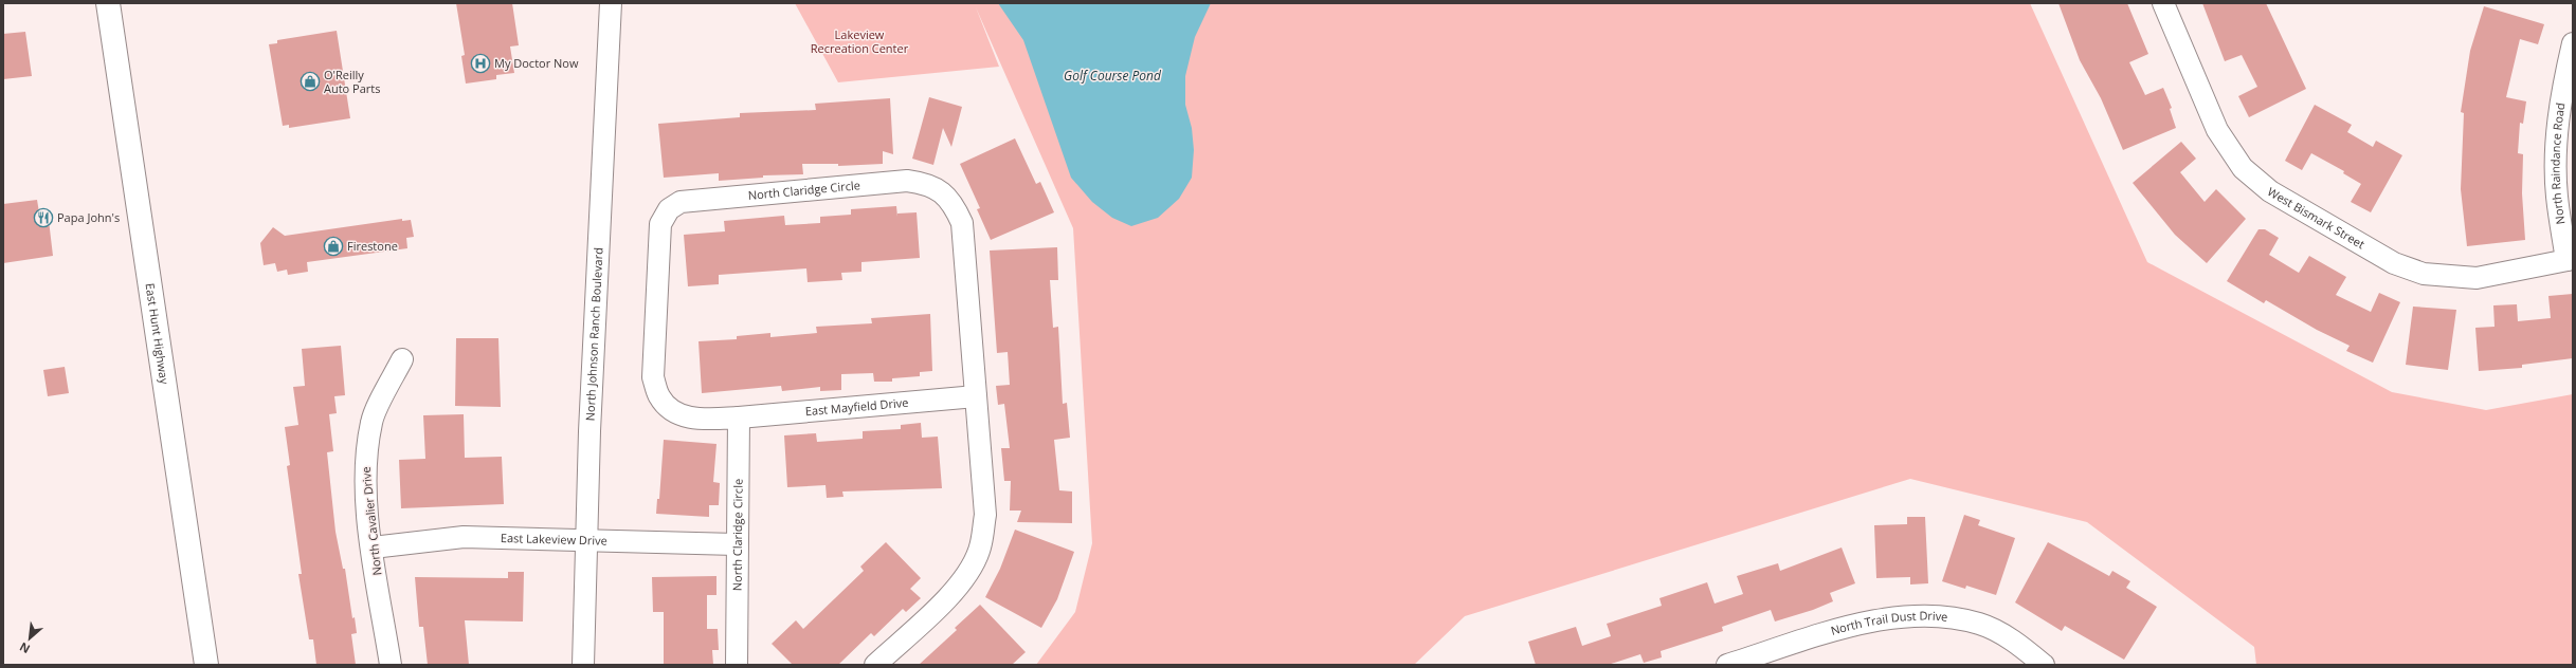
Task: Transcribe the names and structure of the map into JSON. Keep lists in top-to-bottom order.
{
  "streets": {
    "main road": ["East Hunt Highway"],
    "street": [
      "North Raindance Road",
      "North Claridge Circle",
      "West Bismark Street",
      "North Johnson Ranch Boulevard",
      "East Mayfield Drive",
      "North Cavalier Drive",
      "East Lakeview Drive",
      "North Trail Dust Drive"
    ]
  },
  "crossings": [
    ["North Raindance Road", "West Bismark Street"],
    ["North Claridge Circle", "East Mayfield Drive"],
    ["North Claridge Circle", "East Lakeview Drive"],
    ["North Johnson Ranch Boulevard", "East Lakeview Drive"],
    ["North Cavalier Drive", "East Lakeview Drive"]
  ],
  "water": ["Golf Course Pond"],
  "parks": ["Lakeview Recreation Center"],
  "places": {
    "hospital": ["My Doctor Now"],
    "shop": ["O'Reilly Auto Parts", "Firestone"],
    "restaurant": ["Papa John's"]
  },
  "north": "bottom left"
}
